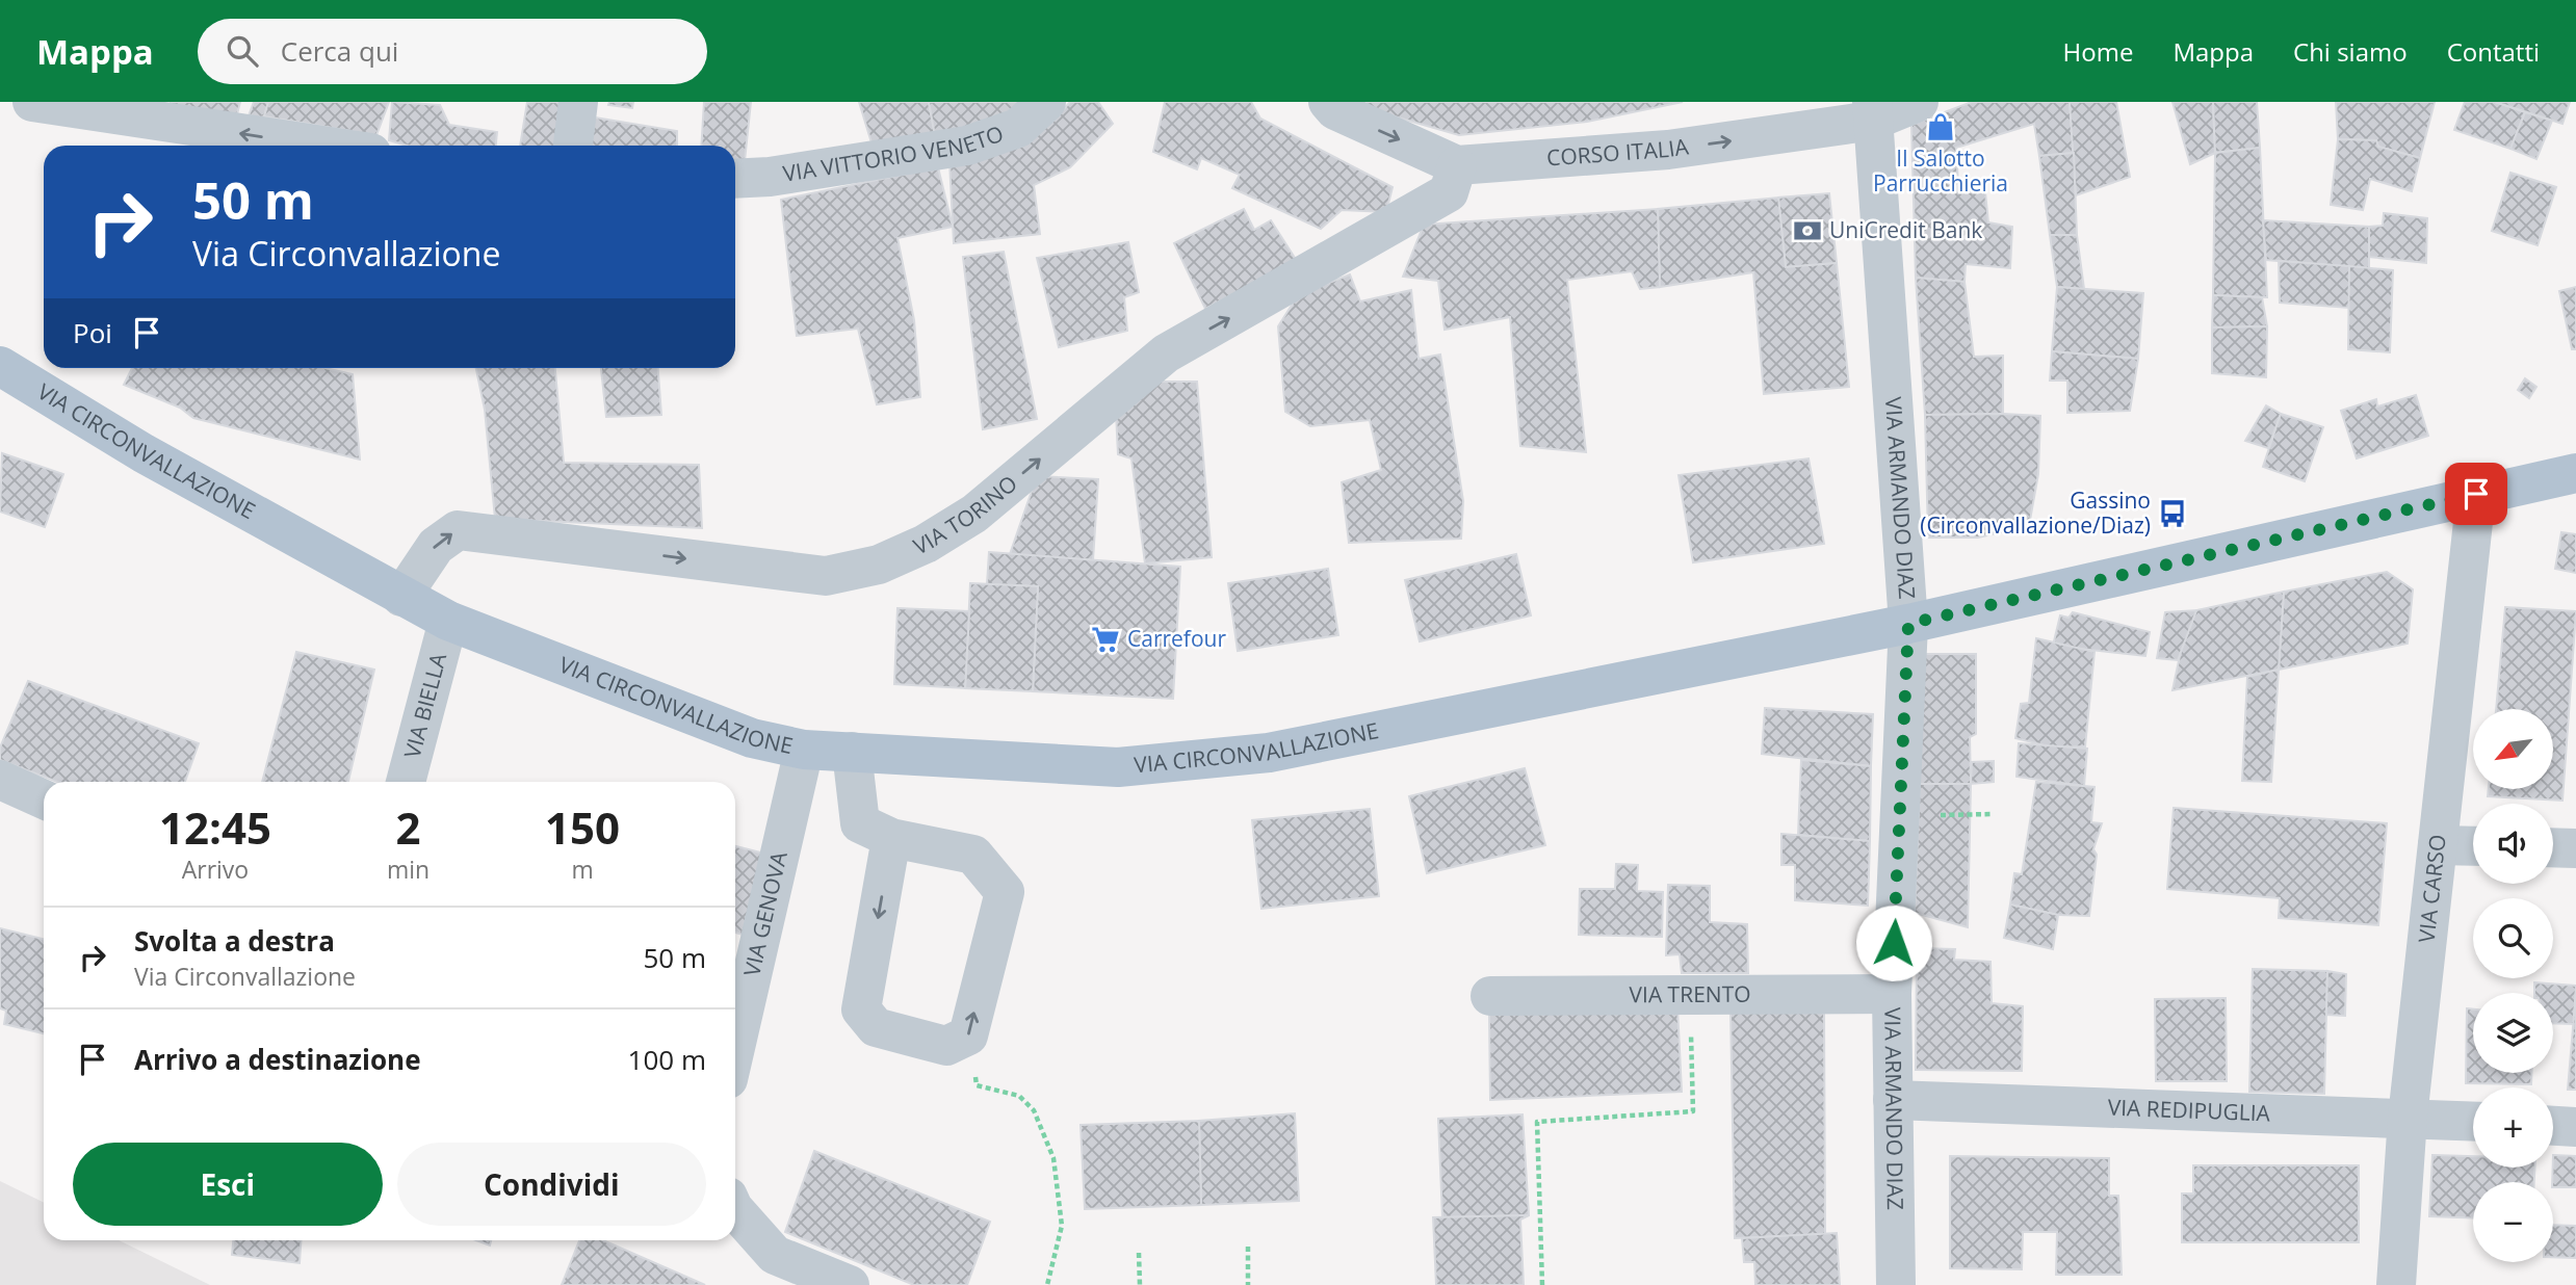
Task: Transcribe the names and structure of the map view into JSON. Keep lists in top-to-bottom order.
{
  "streets": {
    "main road": ["VIA CIRCONVALLAZIONE"],
    "street": [
      "VIA VITTORIO VENETO",
      "CORSO ITALIA",
      "VIA ARMANDO DIAZ",
      "VIA TORINO",
      "VIA BIELLA",
      "VIA CARSO",
      "VIA GENOVA",
      "VIA TRENTO",
      "VIA REDIPUGLIA"
    ]
  },
  "crossings": [
    ["CORSO ITALIA", "VIA ARMANDO DIAZ"],
    ["CORSO ITALIA", "VIA TORINO"],
    ["VIA CIRCONVALLAZIONE", "VIA ARMANDO DIAZ"],
    ["VIA CIRCONVALLAZIONE", "VIA TORINO"],
    ["VIA CIRCONVALLAZIONE", "VIA BIELLA"],
    ["VIA CIRCONVALLAZIONE", "VIA CARSO"],
    ["VIA CIRCONVALLAZIONE", "VIA GENOVA"],
    ["VIA ARMANDO DIAZ", "VIA TRENTO"],
    ["VIA ARMANDO DIAZ", "VIA REDIPUGLIA"],
    ["VIA CARSO", "VIA REDIPUGLIA"]
  ],
  "one_way": ["CORSO ITALIA", "VIA TORINO"],
  "places": {
    "shop": ["Il Salotto Parrucchieria"],
    "bank": ["UniCredit Bank"],
    "bus stop": ["Gassino (Circonvallazione/Diaz)"],
    "supermarket": ["Carrefour"]
  },
  "north": "bottom left",
  "page": {
    "header": "Mappa",
    "search": "Cerca qui",
    "nav": [
      "Home",
      "Mappa",
      "Chi siamo",
      "Contatti"
    ],
    "turn": ["50 m", "Via Circonvallazione"],
    "then": "Poi",
    "map_buttons": ["+", "−"],
    "eta": [
      "12:45",
      "Arrivo",
      "2",
      "min",
      "150",
      "m"
    ],
    "list": [
      {
        "name": "Svolta a destra",
        "note": "Via Circonvallazione",
        "value": "50 m"
      },
      {
        "name": "Arrivo a destinazione",
        "value": "100 m"
      }
    ],
    "buttons": ["Esci", "Condividi"]
  }
}
